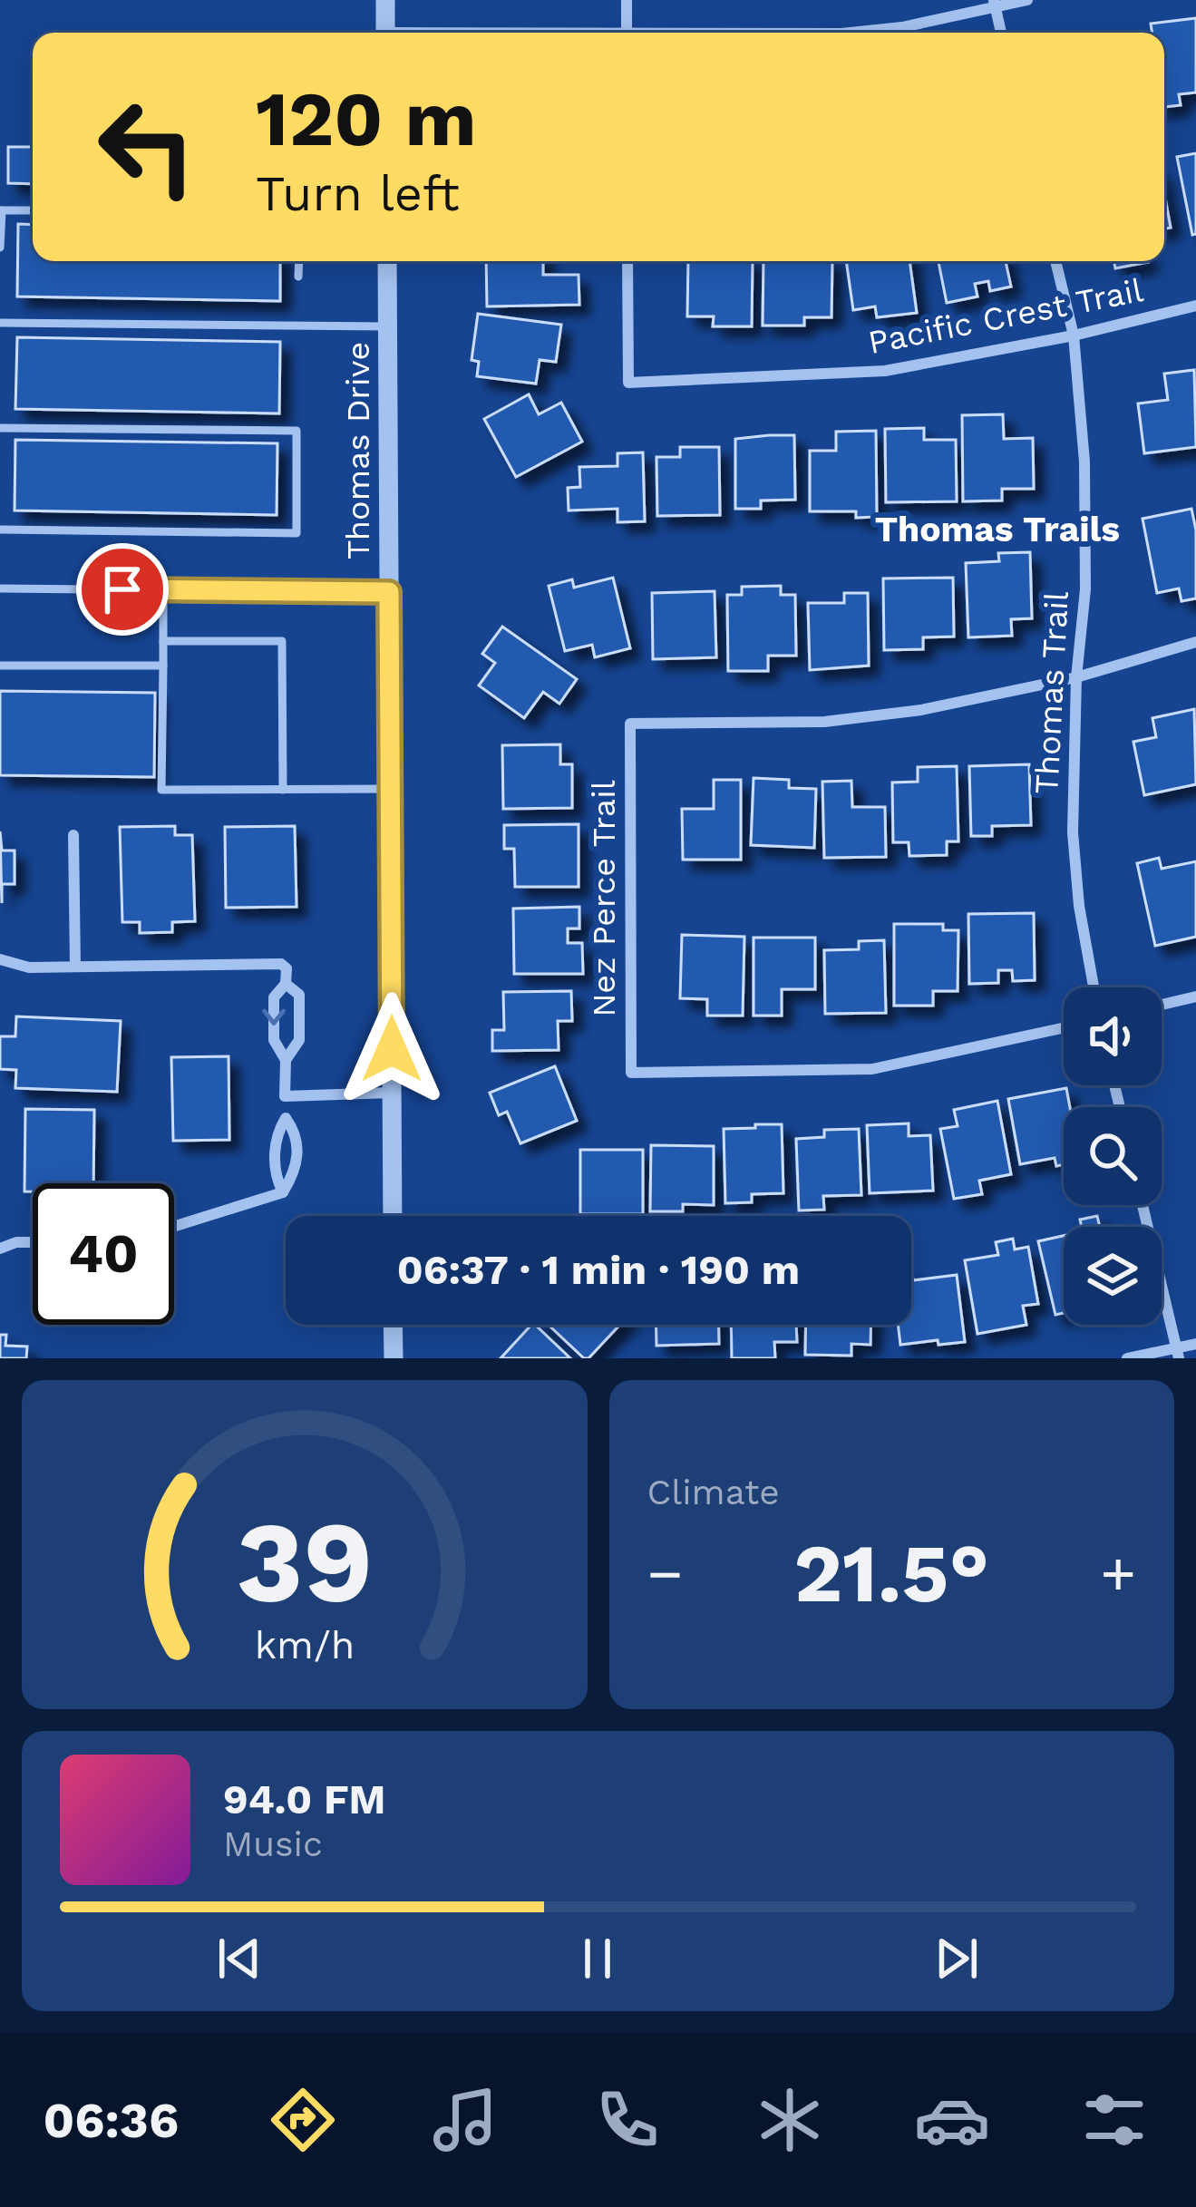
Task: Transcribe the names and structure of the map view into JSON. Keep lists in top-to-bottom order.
{
  "streets": {
    "street": [
      "Pacific Crest Trail",
      "Thomas Drive",
      "Thomas Trail",
      "Nez Perce Trail"
    ]
  },
  "crossings": [
    ["Pacific Crest Trail", "Thomas Trail"],
    ["Thomas Trail", "Nez Perce Trail"]
  ],
  "districts": ["Thomas Trails"],
  "page": {
    "turn": ["120 m", "Turn left"],
    "limit": "40",
    "trip": "06:37 · 1 min · 190 m",
    "tile": "Climate",
    "heat": ["−", "21.5°", "+"],
    "song": ["94.0 FM", "Music"],
    "tabs": "06:36",
    "gauge": ["39", "km/h"]
  }
}
